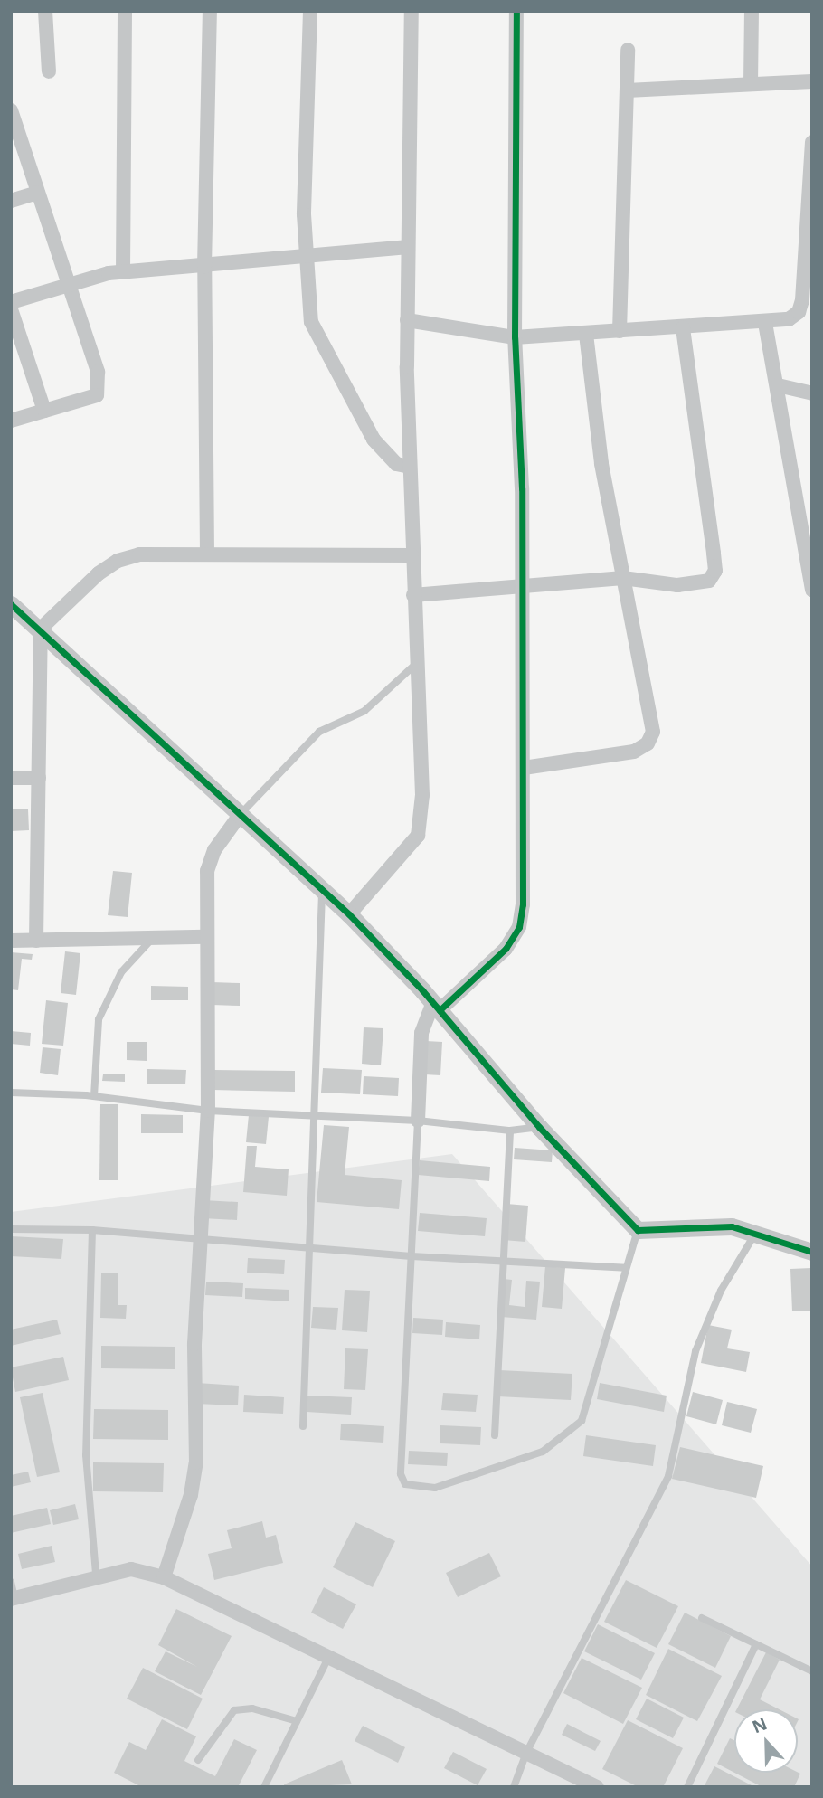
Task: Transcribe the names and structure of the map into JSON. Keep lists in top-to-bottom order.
{
  "north": "top"
}
